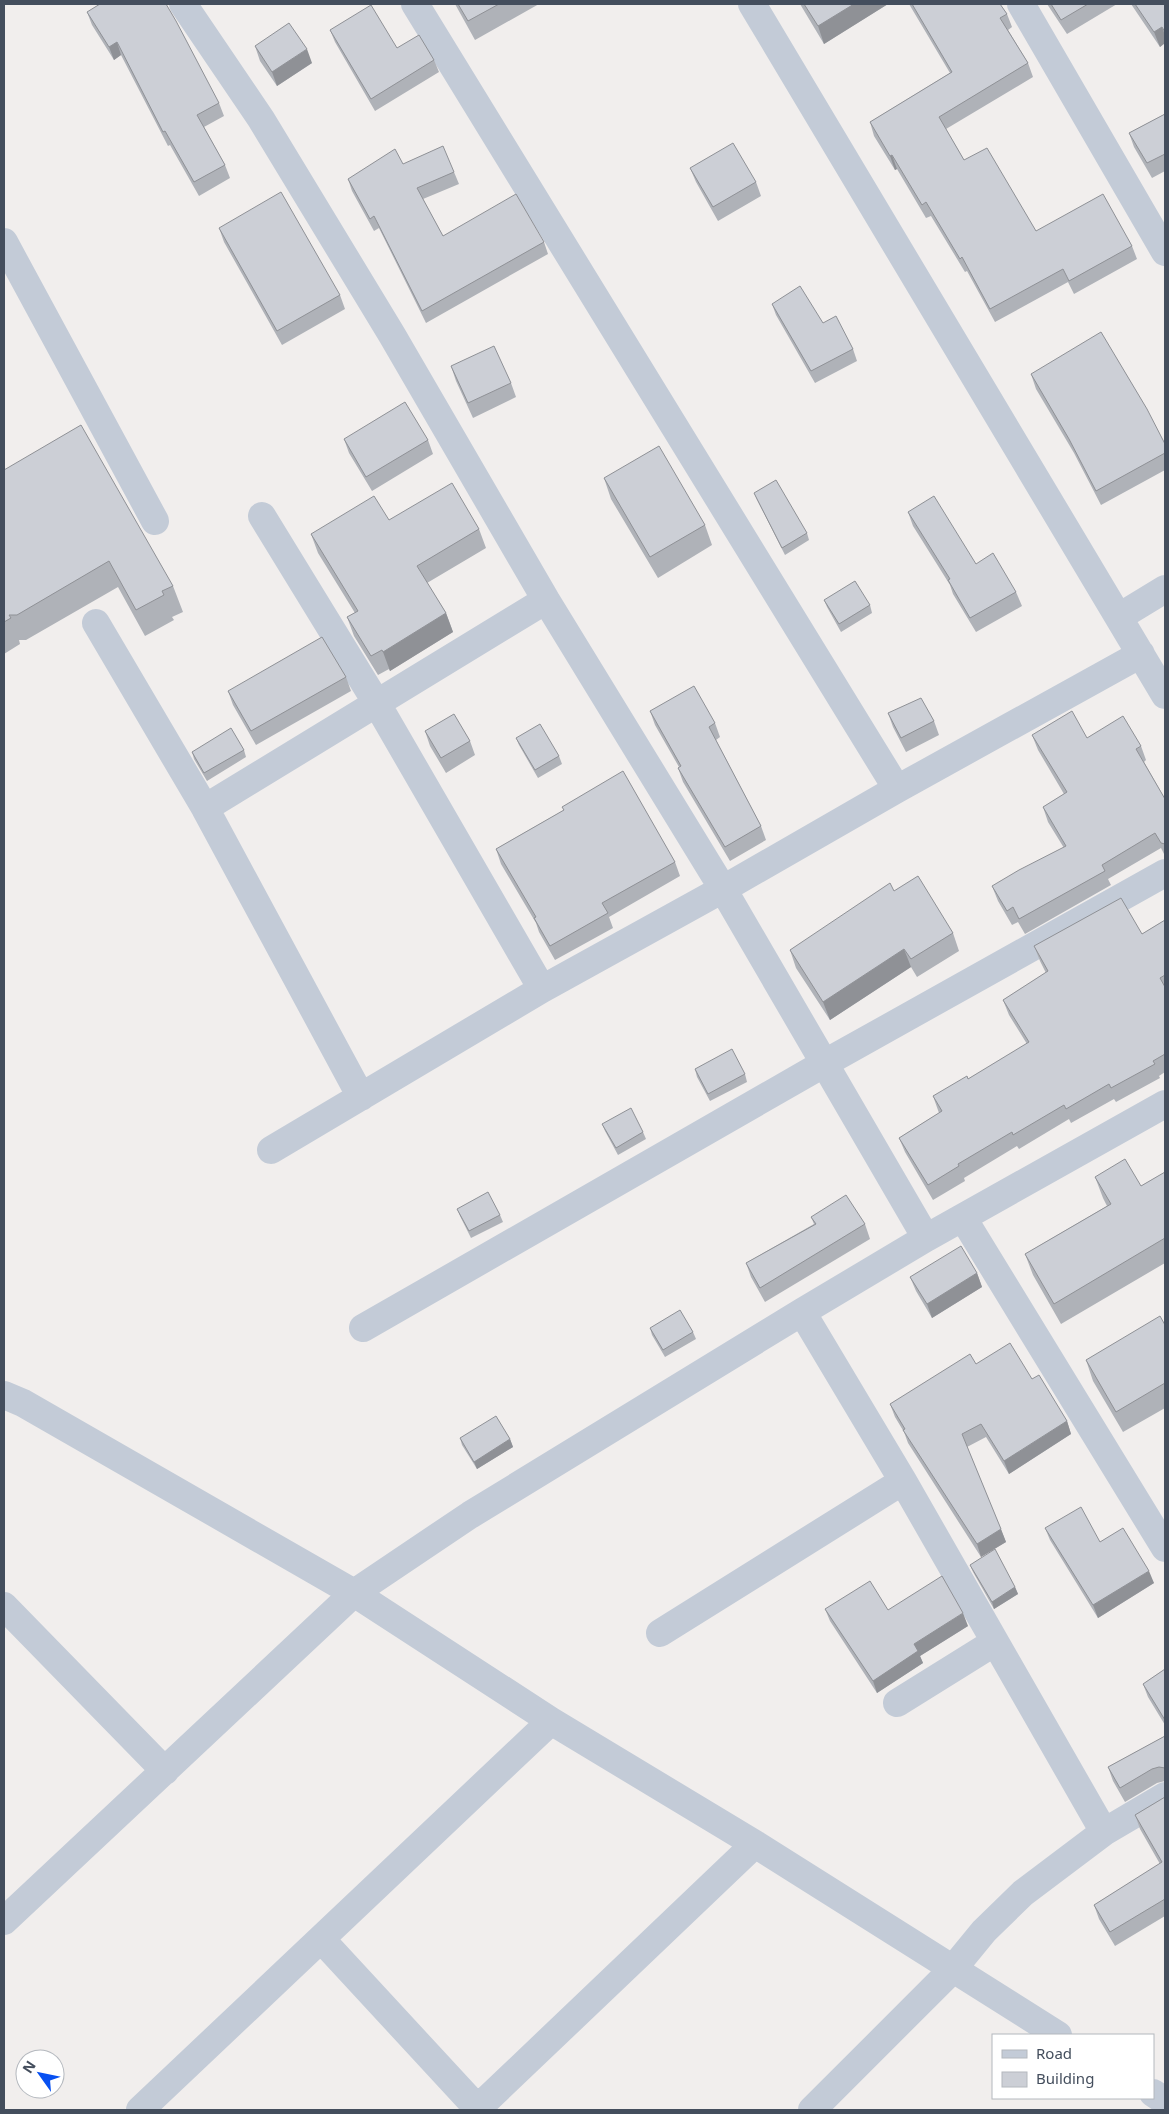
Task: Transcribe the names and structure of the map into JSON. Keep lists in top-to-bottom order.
{
  "legend": ["Road", "Building"],
  "north": "top left"
}
